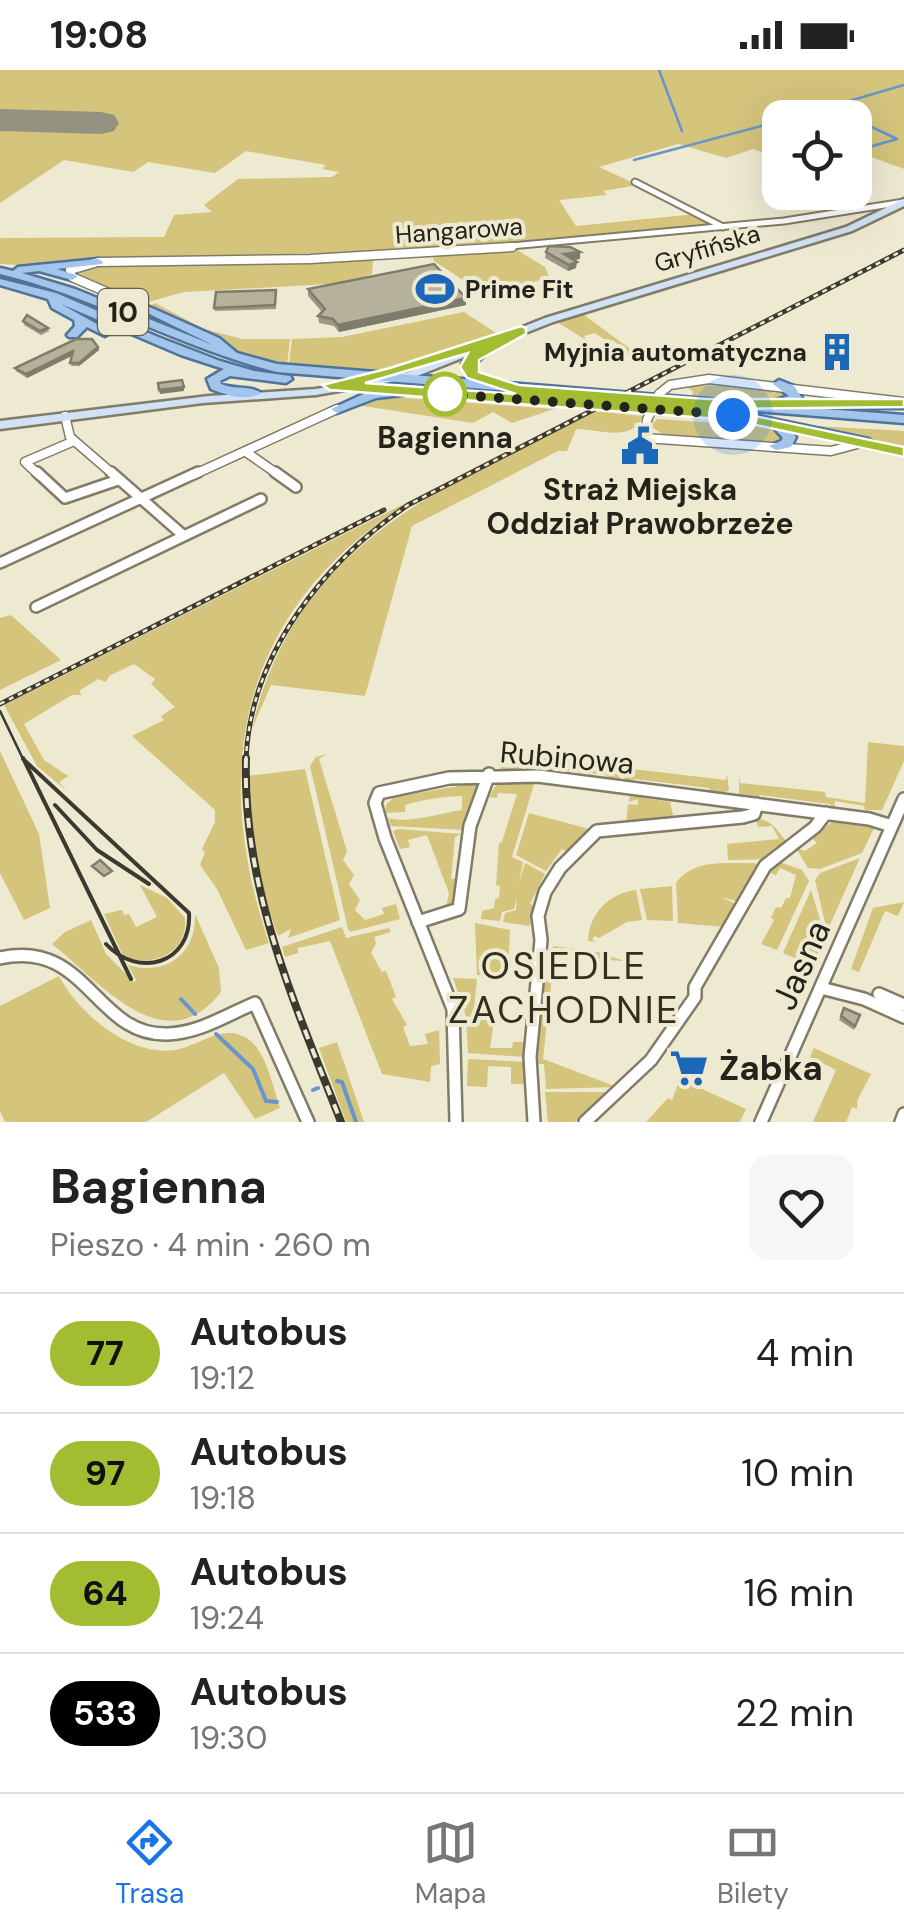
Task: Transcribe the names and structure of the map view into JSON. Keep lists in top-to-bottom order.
{
  "streets": {
    "main road": ["10"],
    "street": [
      "Hangarowa",
      "Gryfińska",
      "Rubinowa",
      "Jasna"
    ]
  },
  "crossings": [
    ["Hangarowa", "Gryfińska"],
    ["Gryfińska", "10"],
    ["Rubinowa", "Jasna"]
  ],
  "districts": ["OSIEDLE ZACHODNIE"],
  "places": {
    "sports": ["Prime Fit"],
    "building": ["Myjnia automatyczna"],
    "other": ["Bagienna"],
    "public building": ["Straż Miejska Oddział Prawobrzeże"],
    "supermarket": ["Żabka"]
  },
  "lines": ["bus line 77"],
  "page": {
    "status": "19:08",
    "heading": ["Bagienna", "Pieszo · 4 min · 260 m"],
    "list": [
      {
        "mark": "77",
        "name": "Autobus",
        "note": "19:12",
        "value": "4 min"
      },
      {
        "mark": "97",
        "name": "Autobus",
        "note": "19:18",
        "value": "10 min"
      },
      {
        "mark": "64",
        "name": "Autobus",
        "note": "19:24",
        "value": "16 min"
      },
      {
        "mark": "533",
        "name": "Autobus",
        "note": "19:30",
        "value": "22 min"
      }
    ],
    "tabs": ["Trasa", "Mapa", "Bilety"]
  }
}
